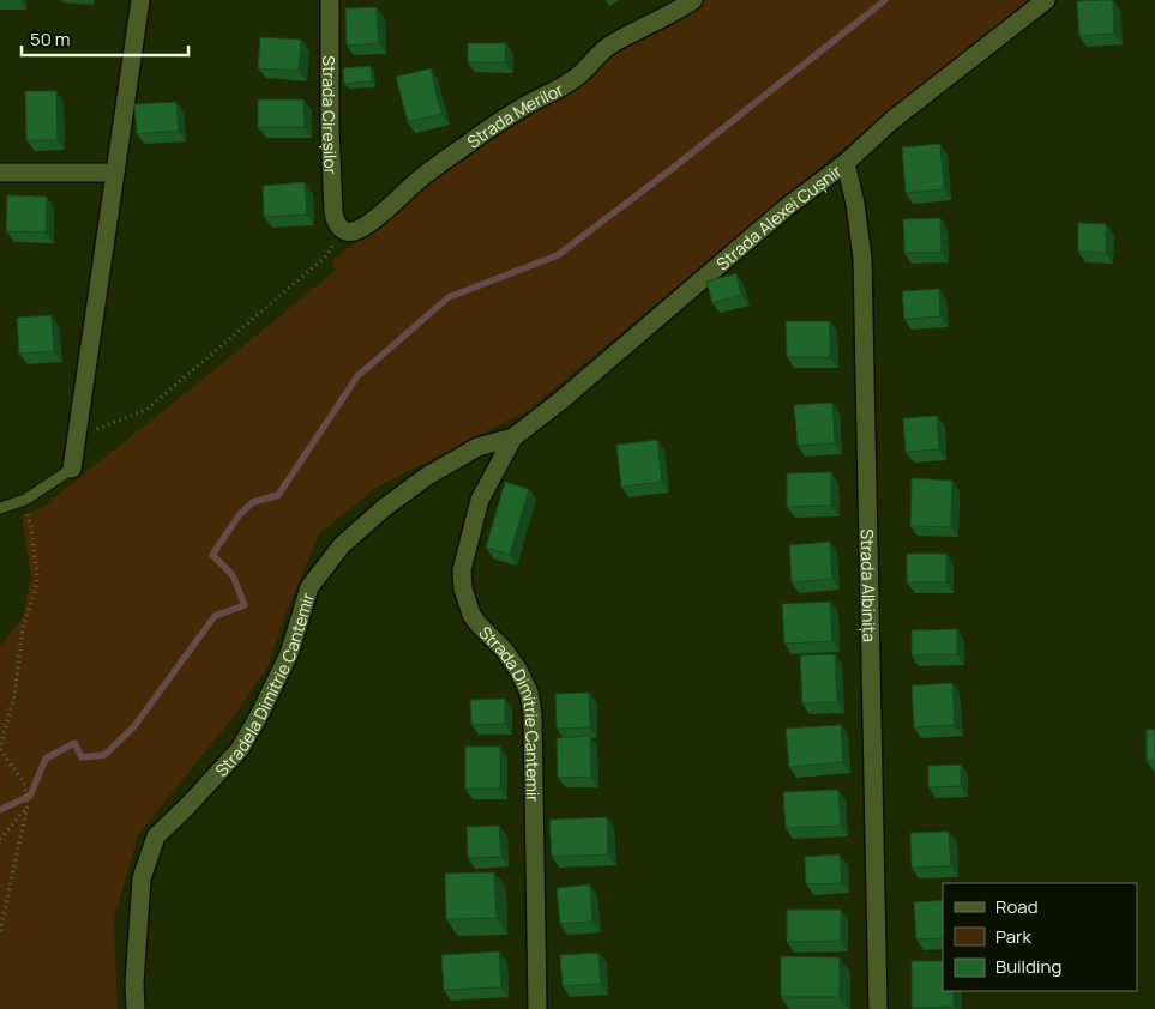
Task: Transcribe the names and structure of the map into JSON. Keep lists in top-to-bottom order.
{
  "streets": {
    "street": [
      "Strada Merilor",
      "Strada Cireșilor",
      "Strada Alexei Cușnir",
      "Strada Albinița",
      "Stradela Dimitrie Cantemir",
      "Strada Dimitrie Cantemir"
    ]
  },
  "crossings": [
    ["Strada Merilor", "Strada Cireșilor"],
    ["Strada Alexei Cușnir", "Strada Albinița"],
    ["Strada Alexei Cușnir", "Stradela Dimitrie Cantemir"],
    ["Strada Alexei Cușnir", "Strada Dimitrie Cantemir"],
    ["Stradela Dimitrie Cantemir", "Strada Dimitrie Cantemir"]
  ],
  "legend": ["Road", "Park", "Building"],
  "scale_bar": "50 m"
}
